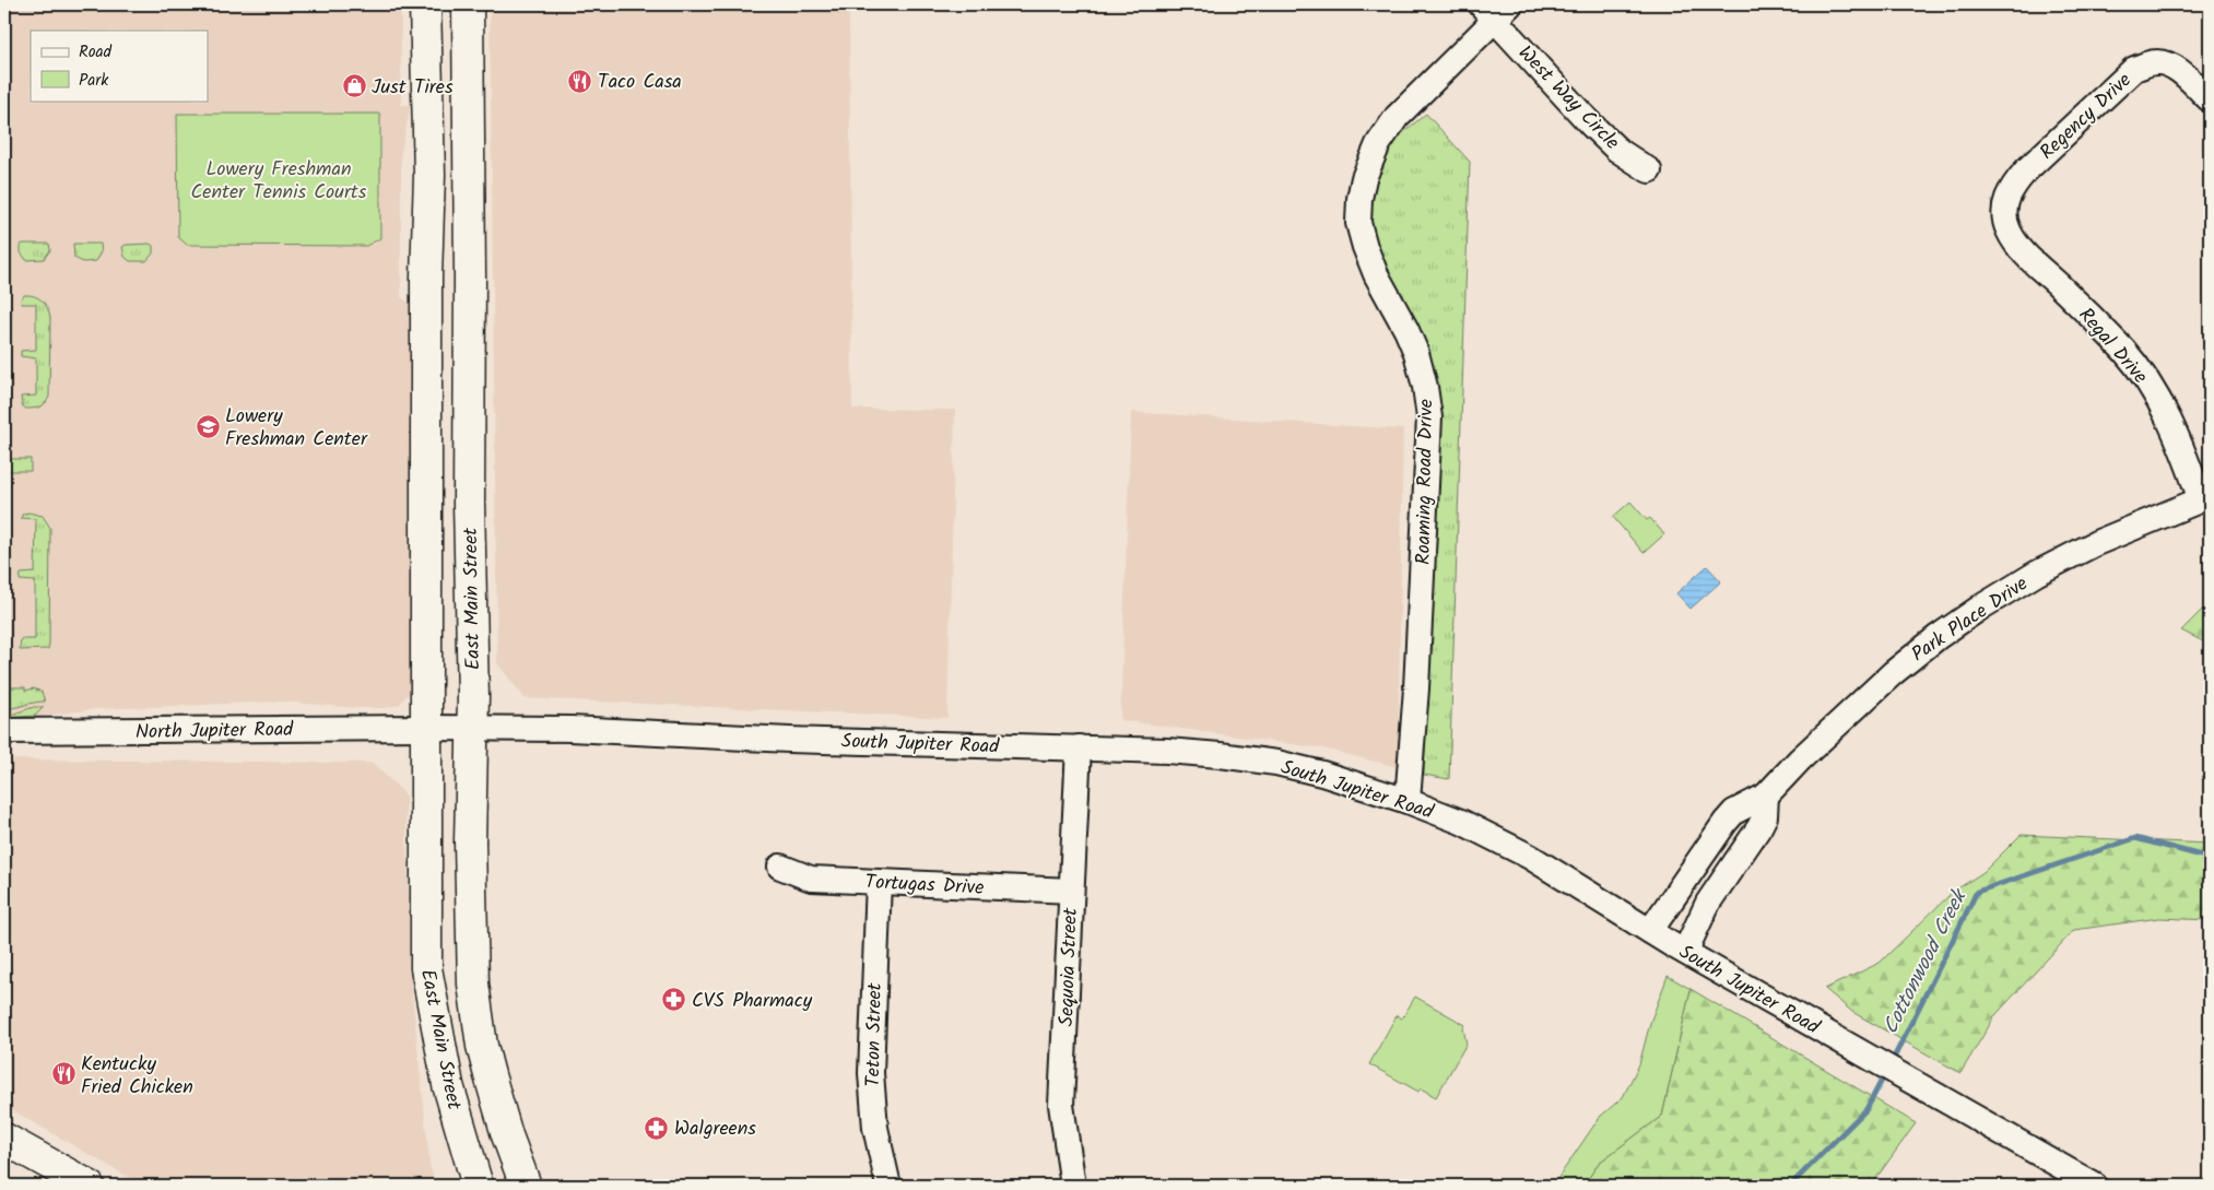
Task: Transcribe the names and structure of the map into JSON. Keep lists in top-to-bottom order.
{
  "streets": {
    "main road": ["East Main Street"],
    "street": [
      "West Way Circle",
      "Regency Drive",
      "Regal Drive",
      "Roaming Road Drive",
      "Park Place Drive",
      "North Jupiter Road",
      "South Jupiter Road",
      "Tortugas Drive",
      "Sequoia Street",
      "Teton Street"
    ]
  },
  "crossings": [
    ["West Way Circle", "Roaming Road Drive"],
    ["Regency Drive", "Regal Drive"],
    ["Regal Drive", "Park Place Drive"],
    ["Roaming Road Drive", "South Jupiter Road"],
    ["East Main Street", "North Jupiter Road"],
    ["East Main Street", "South Jupiter Road"],
    ["Park Place Drive", "South Jupiter Road"],
    ["North Jupiter Road", "South Jupiter Road"],
    ["South Jupiter Road", "Sequoia Street"],
    ["Tortugas Drive", "Sequoia Street"],
    ["Tortugas Drive", "Teton Street"]
  ],
  "water": ["Cottonwood Creek"],
  "parks": ["Lowery Freshman Center Tennis Courts"],
  "places": {
    "restaurant": ["Taco Casa", "Kentucky Fried Chicken"],
    "shop": ["Just Tires"],
    "school or university": ["Lowery Freshman Center"],
    "pharmacy": ["CVS Pharmacy", "Walgreens"]
  },
  "legend": ["Road", "Park"]
}
